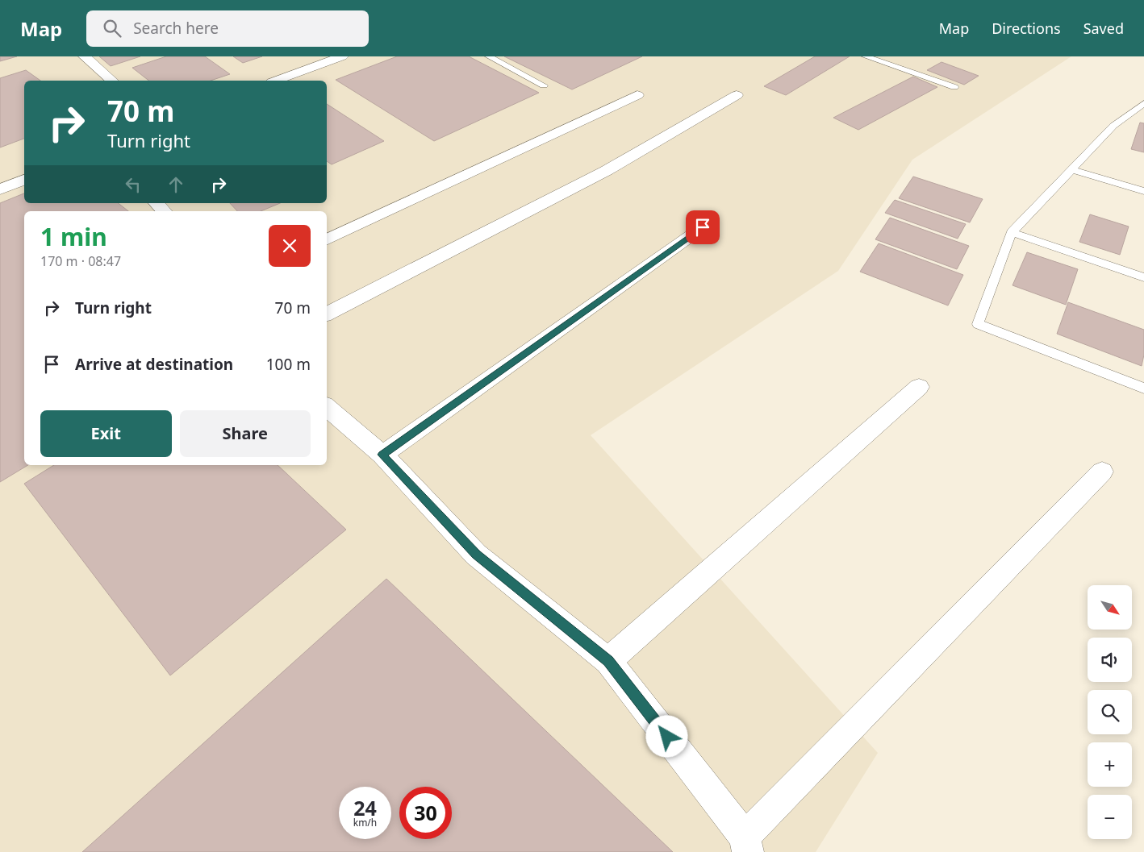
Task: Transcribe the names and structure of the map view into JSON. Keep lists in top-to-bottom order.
{
  "north": "bottom right",
  "page": {
    "header": "Map",
    "search": "Search here",
    "nav": ["Map", "Directions", "Saved"],
    "turn": ["70 m", "Turn right"],
    "heading": ["1 min", "170 m · 08:47"],
    "list": [
      {
        "name": "Turn right",
        "value": "70 m"
      },
      {
        "name": "Arrive at destination",
        "value": "100 m"
      }
    ],
    "buttons": ["Exit", "Share"],
    "map_buttons": ["+", "−"],
    "speed": "24 km/h",
    "limit": "30"
  }
}
